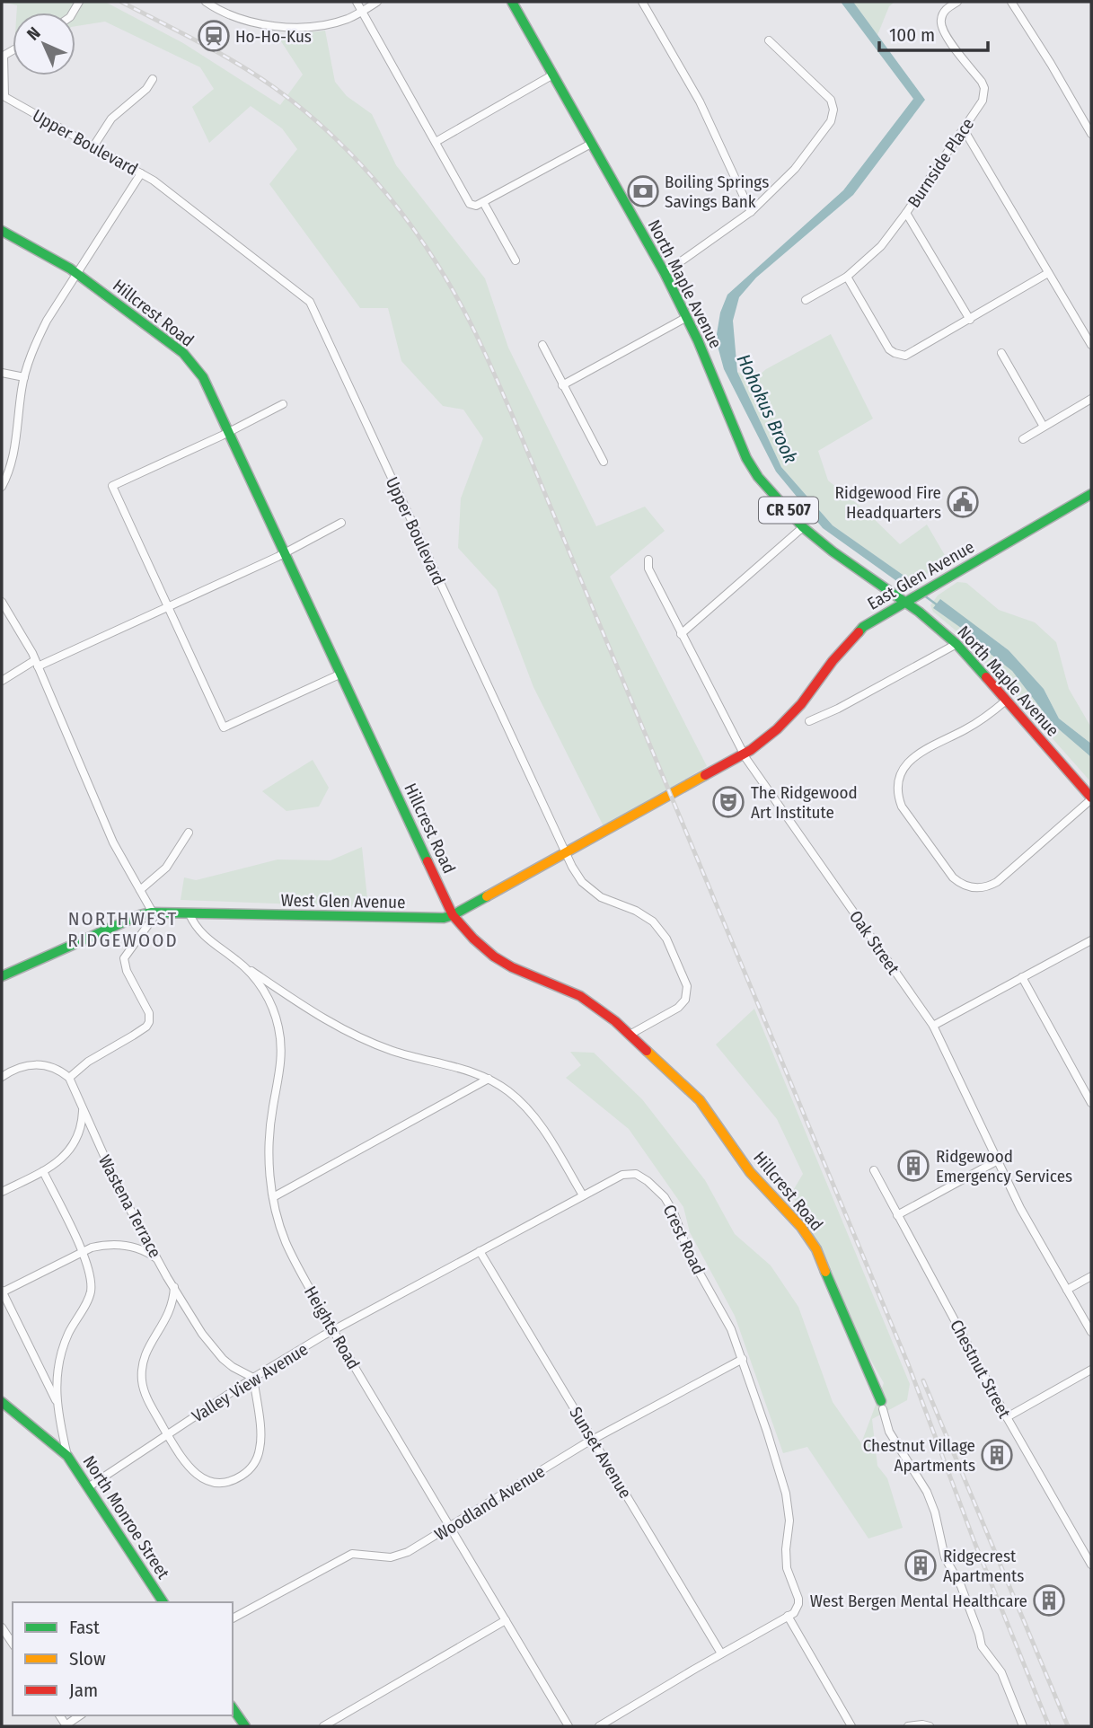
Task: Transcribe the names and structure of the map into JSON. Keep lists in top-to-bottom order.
{
  "streets": {
    "street": [
      "Upper Boulevard",
      "Burnside Place",
      "North Maple Avenue",
      "Hillcrest Road",
      "CR 507",
      "East Glen Avenue",
      "West Glen Avenue",
      "Oak Street",
      "Wastena Terrace",
      "Crest Road",
      "Heights Road",
      "Chestnut Street",
      "Valley View Avenue",
      "Sunset Avenue",
      "Woodland Avenue",
      "North Monroe Street"
    ]
  },
  "crossings": [
    ["Upper Boulevard", "Hillcrest Road"],
    ["Upper Boulevard", "West Glen Avenue"],
    ["North Maple Avenue", "East Glen Avenue"],
    ["Hillcrest Road", "West Glen Avenue"],
    ["East Glen Avenue", "West Glen Avenue"],
    ["East Glen Avenue", "Oak Street"],
    ["West Glen Avenue", "Heights Road"],
    ["Wastena Terrace", "Valley View Avenue"],
    ["Crest Road", "Valley View Avenue"],
    ["Crest Road", "Woodland Avenue"],
    ["Heights Road", "Valley View Avenue"],
    ["Heights Road", "Woodland Avenue"],
    ["Valley View Avenue", "Sunset Avenue"],
    ["Valley View Avenue", "North Monroe Street"],
    ["Sunset Avenue", "Woodland Avenue"]
  ],
  "districts": ["NORTHWEST RIDGEWOOD"],
  "water": ["Hohokus Brook"],
  "places": {
    "station": ["Ho-Ho-Kus"],
    "bank": ["Boiling Springs Savings Bank"],
    "public building": ["Ridgewood Fire Headquarters"],
    "theatre": ["The Ridgewood Art Institute"],
    "building": [
      "Ridgewood Emergency Services",
      "Chestnut Village Apartments",
      "Ridgecrest Apartments",
      "West Bergen Mental Healthcare"
    ]
  },
  "legend": ["Fast", "Slow", "Jam"],
  "scale_bar": "100 m",
  "north": "top left"
}
